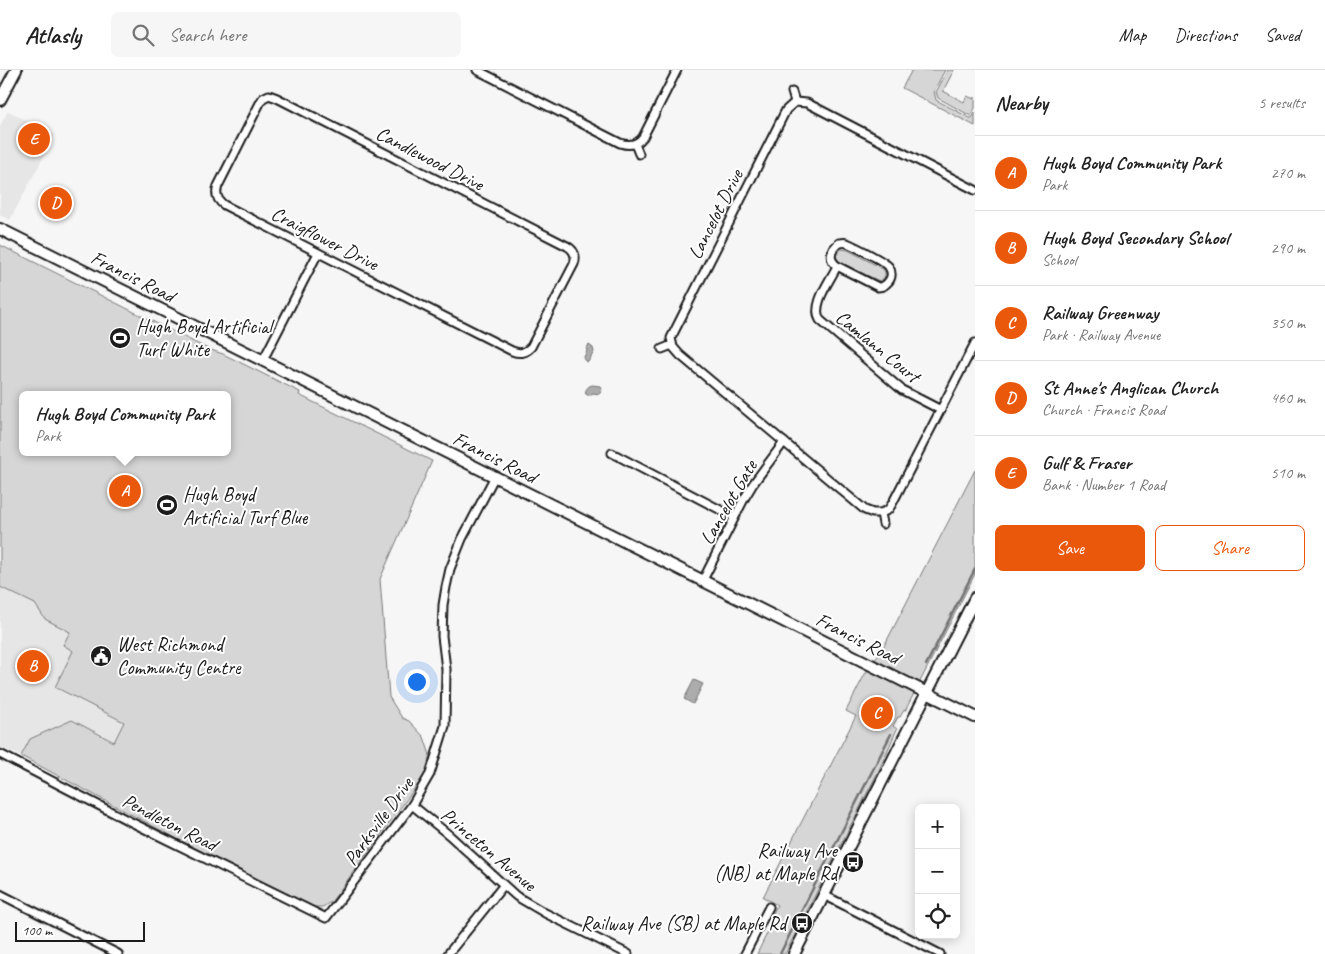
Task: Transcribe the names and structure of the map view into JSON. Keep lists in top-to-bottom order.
{
  "streets": {
    "street": [
      "Candlewood Drive",
      "Lancelot Drive",
      "Craigflower Drive",
      "Francis Road",
      "Camlann Court",
      "Lancelot Gate",
      "Parksville Drive",
      "Pendleton Road",
      "Princeton Avenue"
    ]
  },
  "crossings": [
    ["Candlewood Drive", "Craigflower Drive"],
    ["Francis Road", "Lancelot Gate"],
    ["Francis Road", "Parksville Drive"],
    ["Parksville Drive", "Pendleton Road"],
    ["Parksville Drive", "Princeton Avenue"]
  ],
  "places": {
    "sports": ["Hugh Boyd Artificial Turf White", "Hugh Boyd Artificial Turf Blue"],
    "public building": ["West Richmond Community Centre"],
    "bus stop": ["Railway Ave (NB) at Maple Rd", "Railway Ave (SB) at Maple Rd"]
  },
  "scale_bar": "100 m",
  "page": {
    "header": "Atlasly",
    "search": "Search here",
    "nav": ["Map", "Directions", "Saved"],
    "heading": ["Nearby", "5 results"],
    "pins": [
      "E",
      "D",
      "A",
      "B",
      "C"
    ],
    "list": [
      {
        "mark": "A",
        "name": "Hugh Boyd Community Park",
        "note": "Park",
        "value": "270 m"
      },
      {
        "mark": "B",
        "name": "Hugh Boyd Secondary School",
        "note": "School",
        "value": "290 m"
      },
      {
        "mark": "C",
        "name": "Railway Greenway",
        "note": "Park · Railway Avenue",
        "value": "350 m"
      },
      {
        "mark": "D",
        "name": "St Anne's Anglican Church",
        "note": "Church · Francis Road",
        "value": "460 m"
      },
      {
        "mark": "E",
        "name": "Gulf & Fraser",
        "note": "Bank · Number 1 Road",
        "value": "510 m"
      }
    ],
    "popup": ["Hugh Boyd Community Park", "Park"],
    "buttons": ["Save", "Share"],
    "map_buttons": ["+", "−"],
    "scale": "100 m"
  }
}
